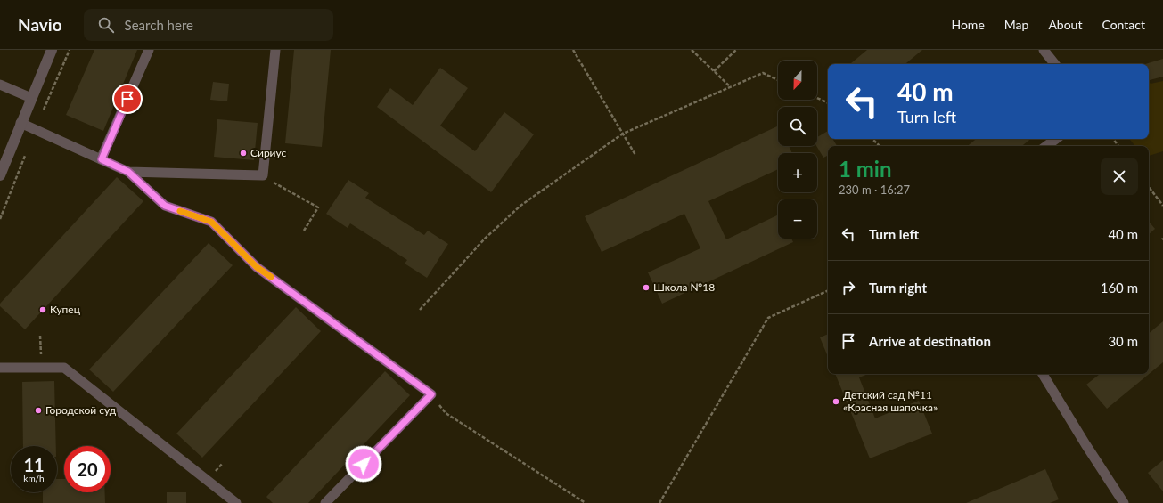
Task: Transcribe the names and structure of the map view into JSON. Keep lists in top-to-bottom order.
{
  "places": [
    "Сириус",
    "Школа №18",
    "Купец",
    "Детский сад №11 «Красная шапочка»",
    "Городской суд"
  ],
  "north": "bottom",
  "page": {
    "header": "Navio",
    "search": "Search here",
    "nav": [
      "Home",
      "Map",
      "About",
      "Contact"
    ],
    "map_buttons": ["+", "−"],
    "turn": ["40 m", "Turn left"],
    "heading": ["1 min", "230 m · 16:27"],
    "list": [
      {
        "name": "Turn left",
        "value": "40 m"
      },
      {
        "name": "Turn right",
        "value": "160 m"
      },
      {
        "name": "Arrive at destination",
        "value": "30 m"
      }
    ],
    "speed": "11 km/h",
    "limit": "20"
  }
}
